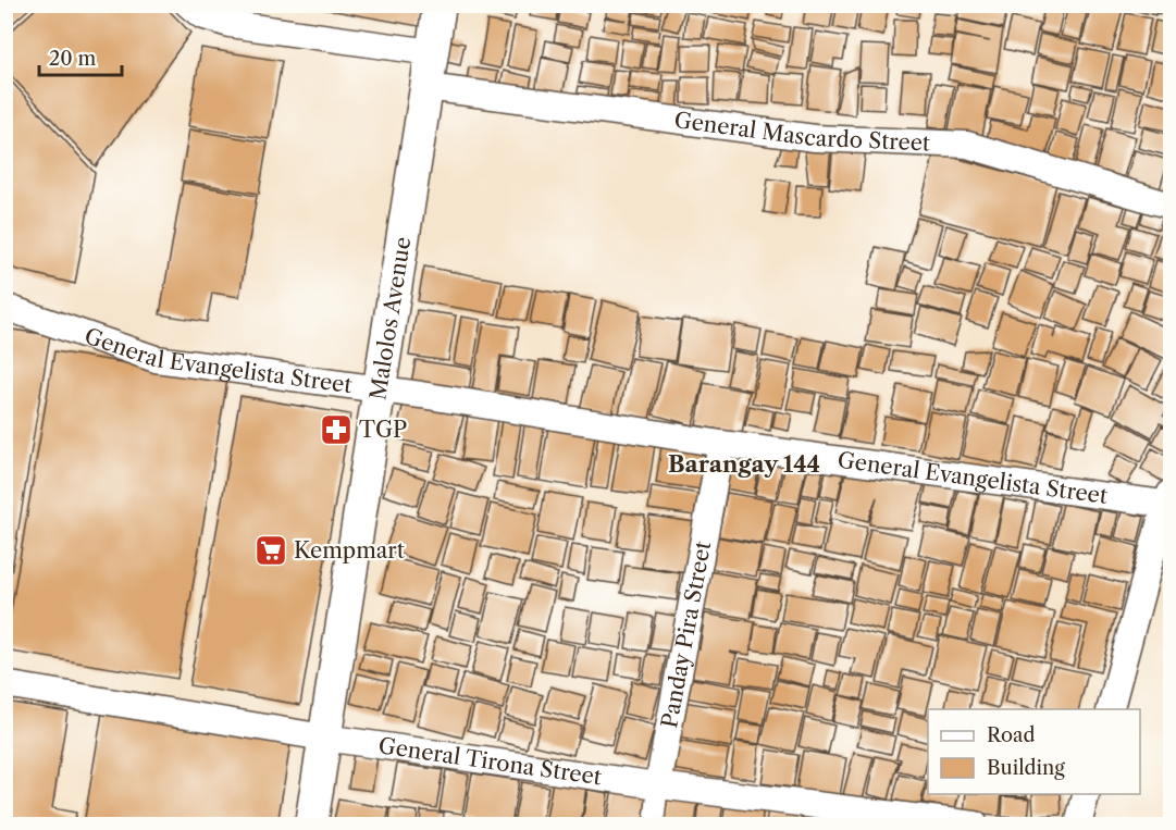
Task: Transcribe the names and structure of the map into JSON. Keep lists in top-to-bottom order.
{
  "streets": {
    "street": [
      "General Mascardo Street",
      "Malolos Avenue",
      "General Evangelista Street",
      "Panday Pira Street",
      "General Tirona Street"
    ]
  },
  "crossings": [
    ["General Mascardo Street", "Malolos Avenue"],
    ["Malolos Avenue", "General Evangelista Street"],
    ["Malolos Avenue", "General Tirona Street"],
    ["General Evangelista Street", "Panday Pira Street"],
    ["Panday Pira Street", "General Tirona Street"]
  ],
  "districts": ["Barangay 144"],
  "places": {
    "pharmacy": ["TGP"],
    "supermarket": ["Kempmart"]
  },
  "legend": ["Road", "Building"],
  "scale_bar": "20 m"
}
